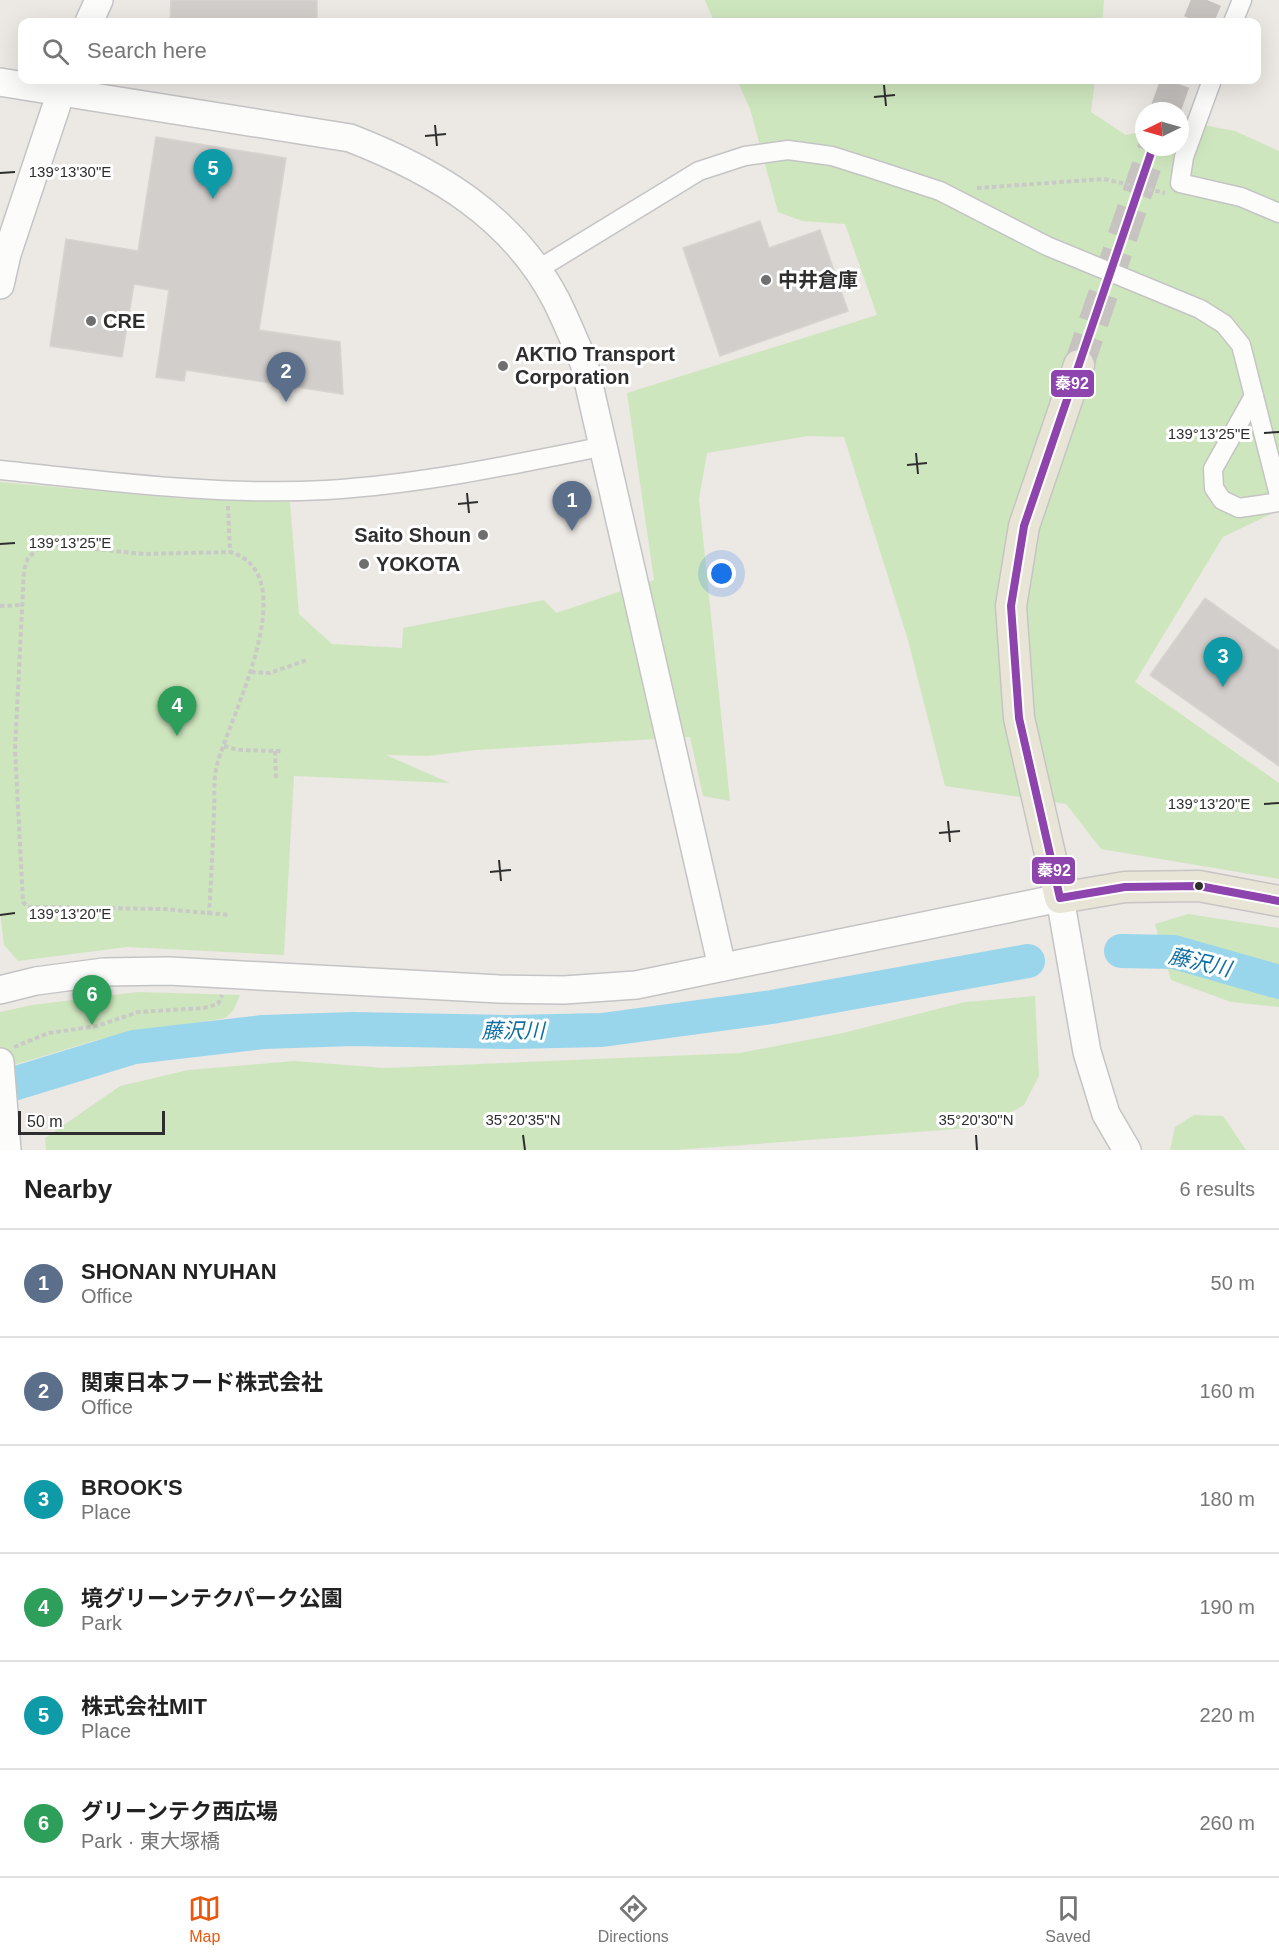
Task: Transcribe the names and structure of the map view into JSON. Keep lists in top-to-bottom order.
{
  "water": ["藤沢川"],
  "places": [
    "中井倉庫",
    "CRE",
    "AKTIO Transport Corporation",
    "Saito Shoun",
    "YOKOTA"
  ],
  "lines": ["transit line 秦92"],
  "scale_bar": "50 m",
  "north": "left",
  "page": {
    "search": "Search here",
    "pins": [
      "5",
      "2",
      "1",
      "3",
      "4",
      "6"
    ],
    "scale": "50 m",
    "heading": ["Nearby", "6 results"],
    "list": [
      {
        "mark": "1",
        "name": "SHONAN NYUHAN",
        "note": "Office",
        "value": "50 m"
      },
      {
        "mark": "2",
        "name": "関東日本フード株式会社",
        "note": "Office",
        "value": "160 m"
      },
      {
        "mark": "3",
        "name": "BROOK'S",
        "note": "Place",
        "value": "180 m"
      },
      {
        "mark": "4",
        "name": "境グリーンテクパーク公園",
        "note": "Park",
        "value": "190 m"
      },
      {
        "mark": "5",
        "name": "株式会社MIT",
        "note": "Place",
        "value": "220 m"
      },
      {
        "mark": "6",
        "name": "グリーンテク西広場",
        "note": "Park · 東大塚橋",
        "value": "260 m"
      }
    ],
    "nav": ["Map", "Directions", "Saved"]
  },
  "coordinates": [
    "139°13'30\"E",
    "139°13'25\"E",
    "139°13'20\"E",
    "35°20'35\"N",
    "35°20'30\"N"
  ]
}
